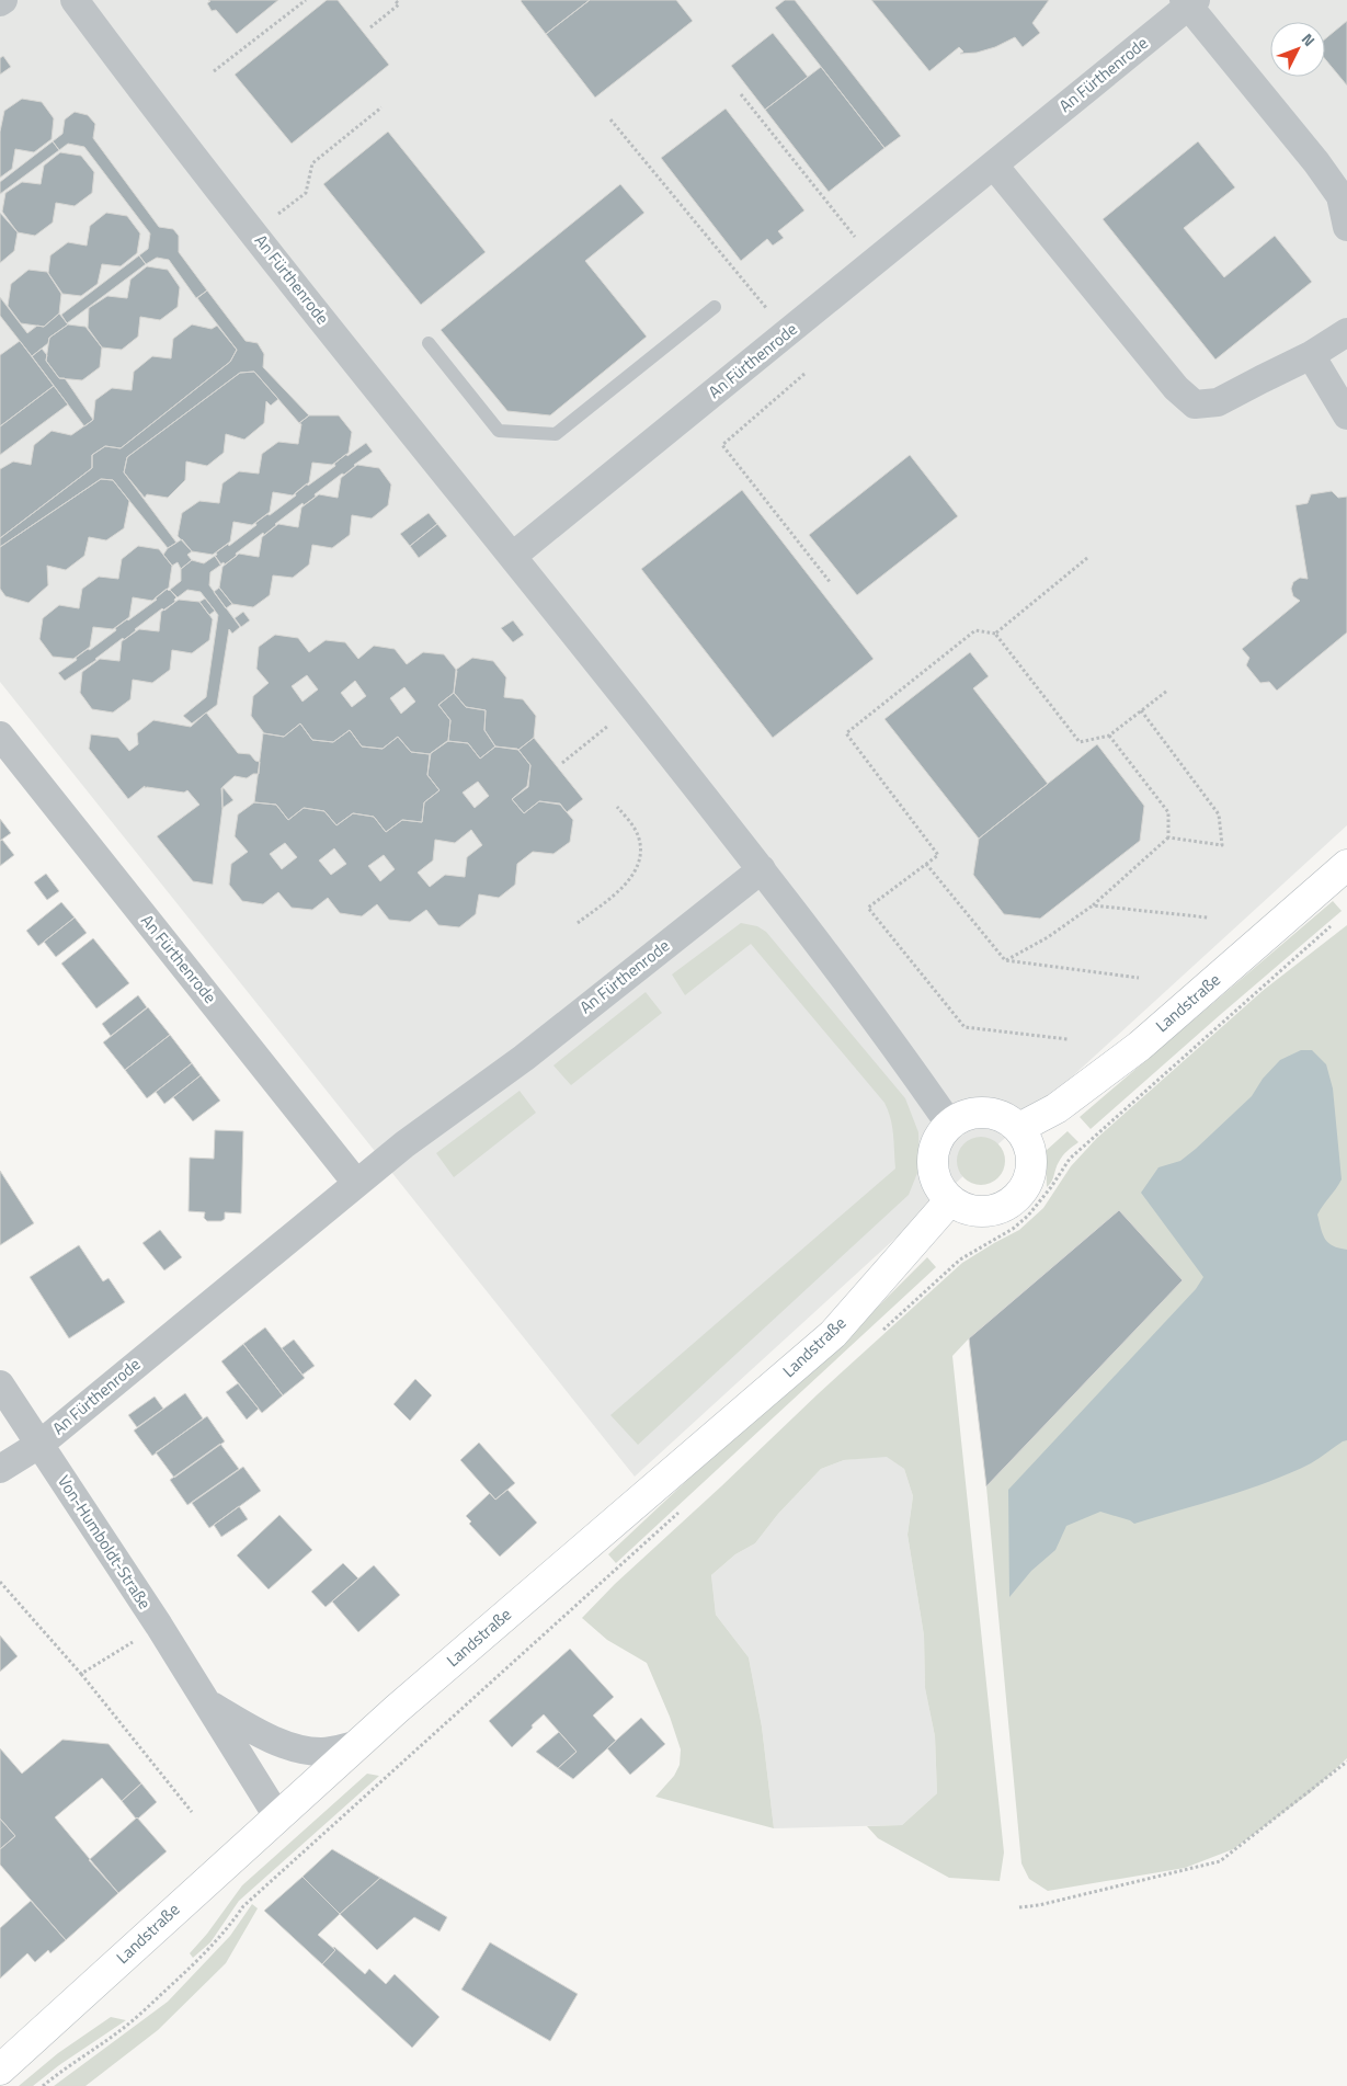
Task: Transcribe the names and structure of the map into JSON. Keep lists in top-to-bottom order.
{
  "streets": {
    "street": ["An Fürthenrode", "Landstraße", "Von-Humboldt-Straße"]
  },
  "crossings": [
    ["An Fürthenrode", "Landstraße"],
    ["An Fürthenrode", "Von-Humboldt-Straße"],
    ["Landstraße", "Von-Humboldt-Straße"]
  ],
  "north": "top right"
}
